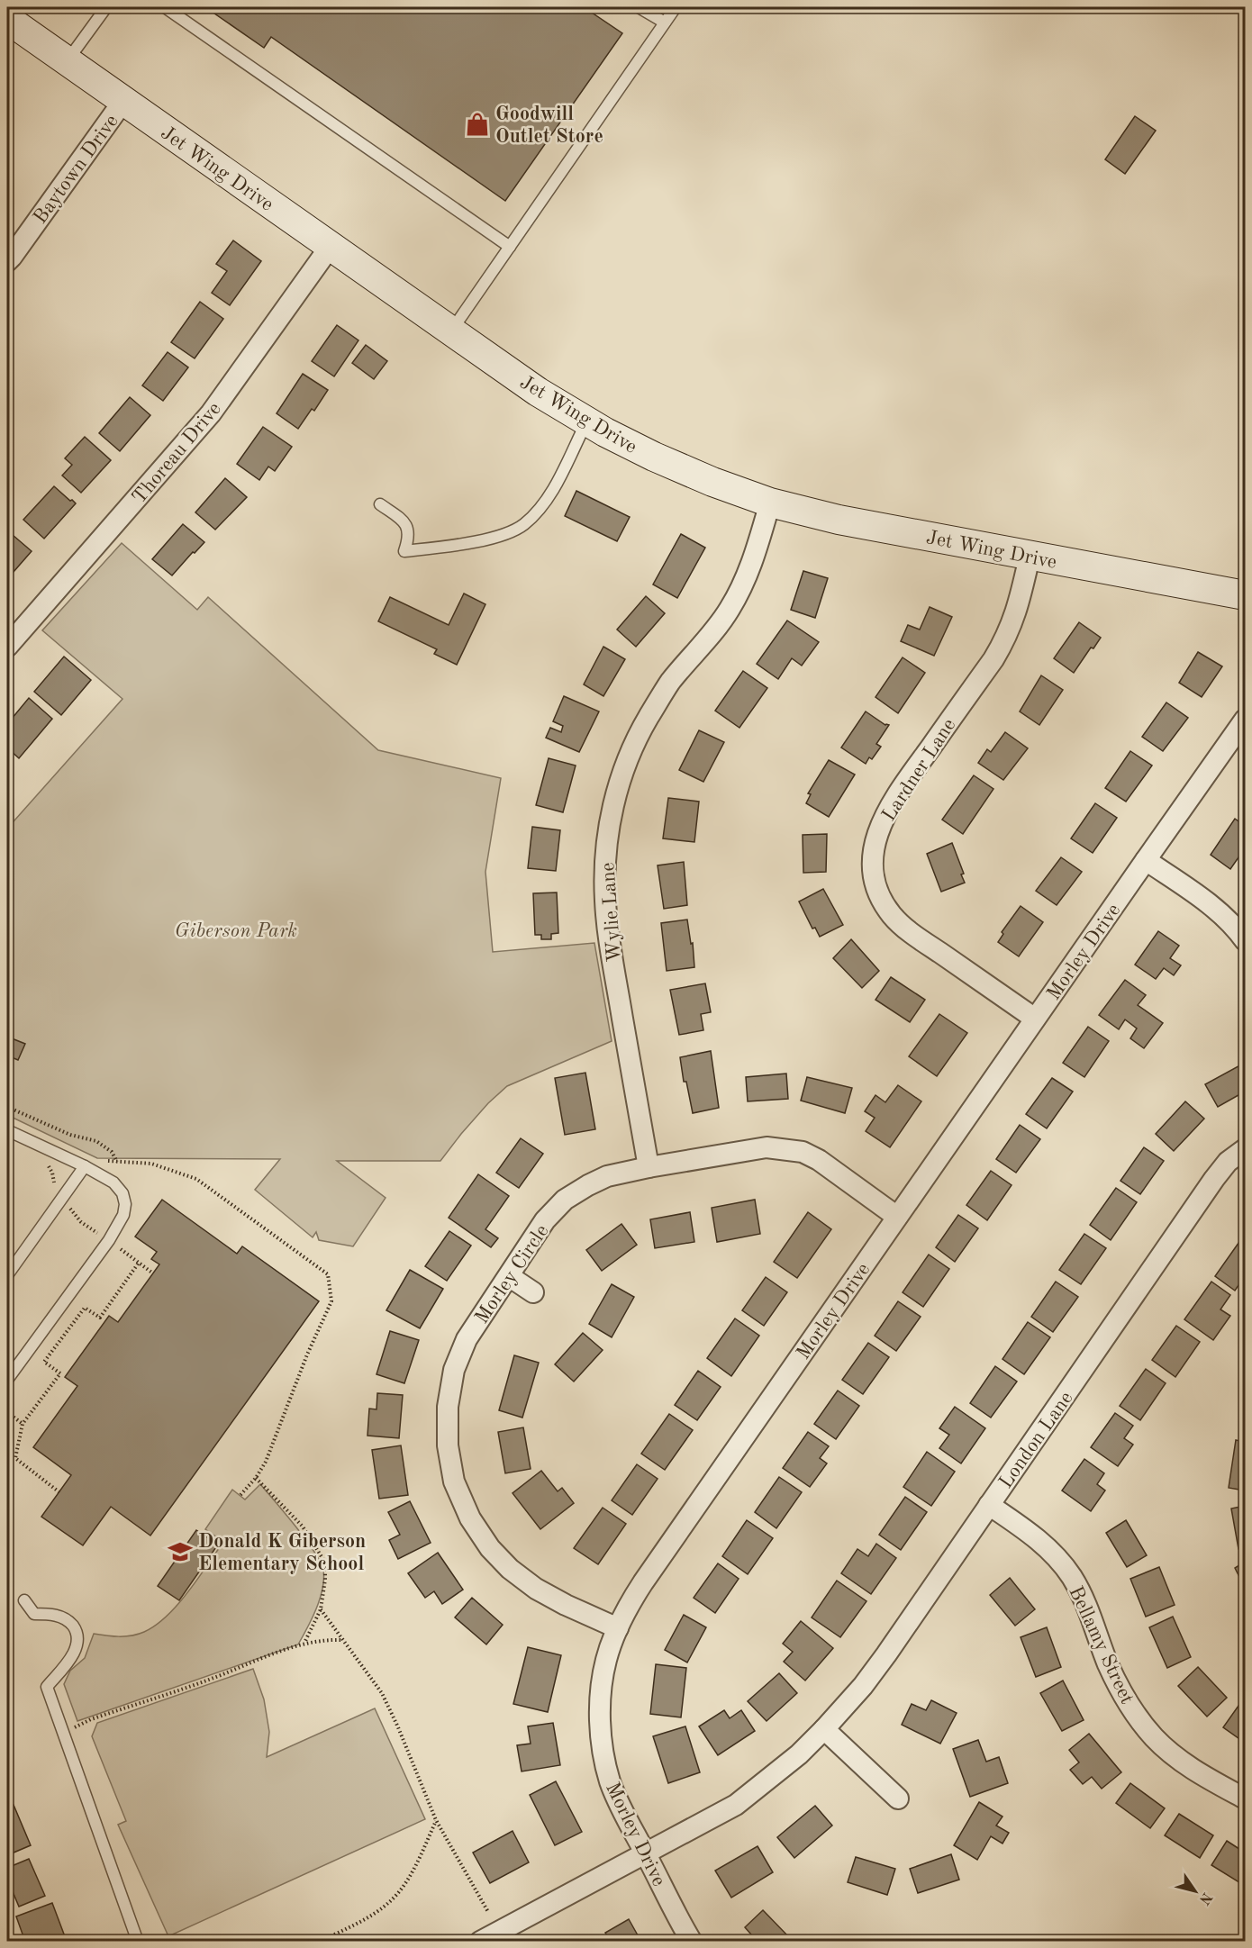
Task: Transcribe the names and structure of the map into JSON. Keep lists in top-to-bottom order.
{
  "streets": {
    "main road": ["Jet Wing Drive"],
    "street": [
      "Baytown Drive",
      "Thoreau Drive",
      "Lardner Lane",
      "Wylie Lane",
      "Morley Drive",
      "Morley Circle",
      "London Lane",
      "Bellamy Street"
    ]
  },
  "crossings": [
    ["Jet Wing Drive", "Baytown Drive"],
    ["Jet Wing Drive", "Thoreau Drive"],
    ["Jet Wing Drive", "Lardner Lane"],
    ["Jet Wing Drive", "Wylie Lane"],
    ["Lardner Lane", "Morley Drive"],
    ["Wylie Lane", "Morley Circle"],
    ["Morley Drive", "Morley Circle"],
    ["Morley Drive", "London Lane"],
    ["London Lane", "Bellamy Street"]
  ],
  "parks": ["Giberson Park"],
  "places": {
    "shop": ["Goodwill Outlet Store"],
    "school or university": ["Donald K Giberson Elementary School"]
  },
  "north": "bottom right"
}
